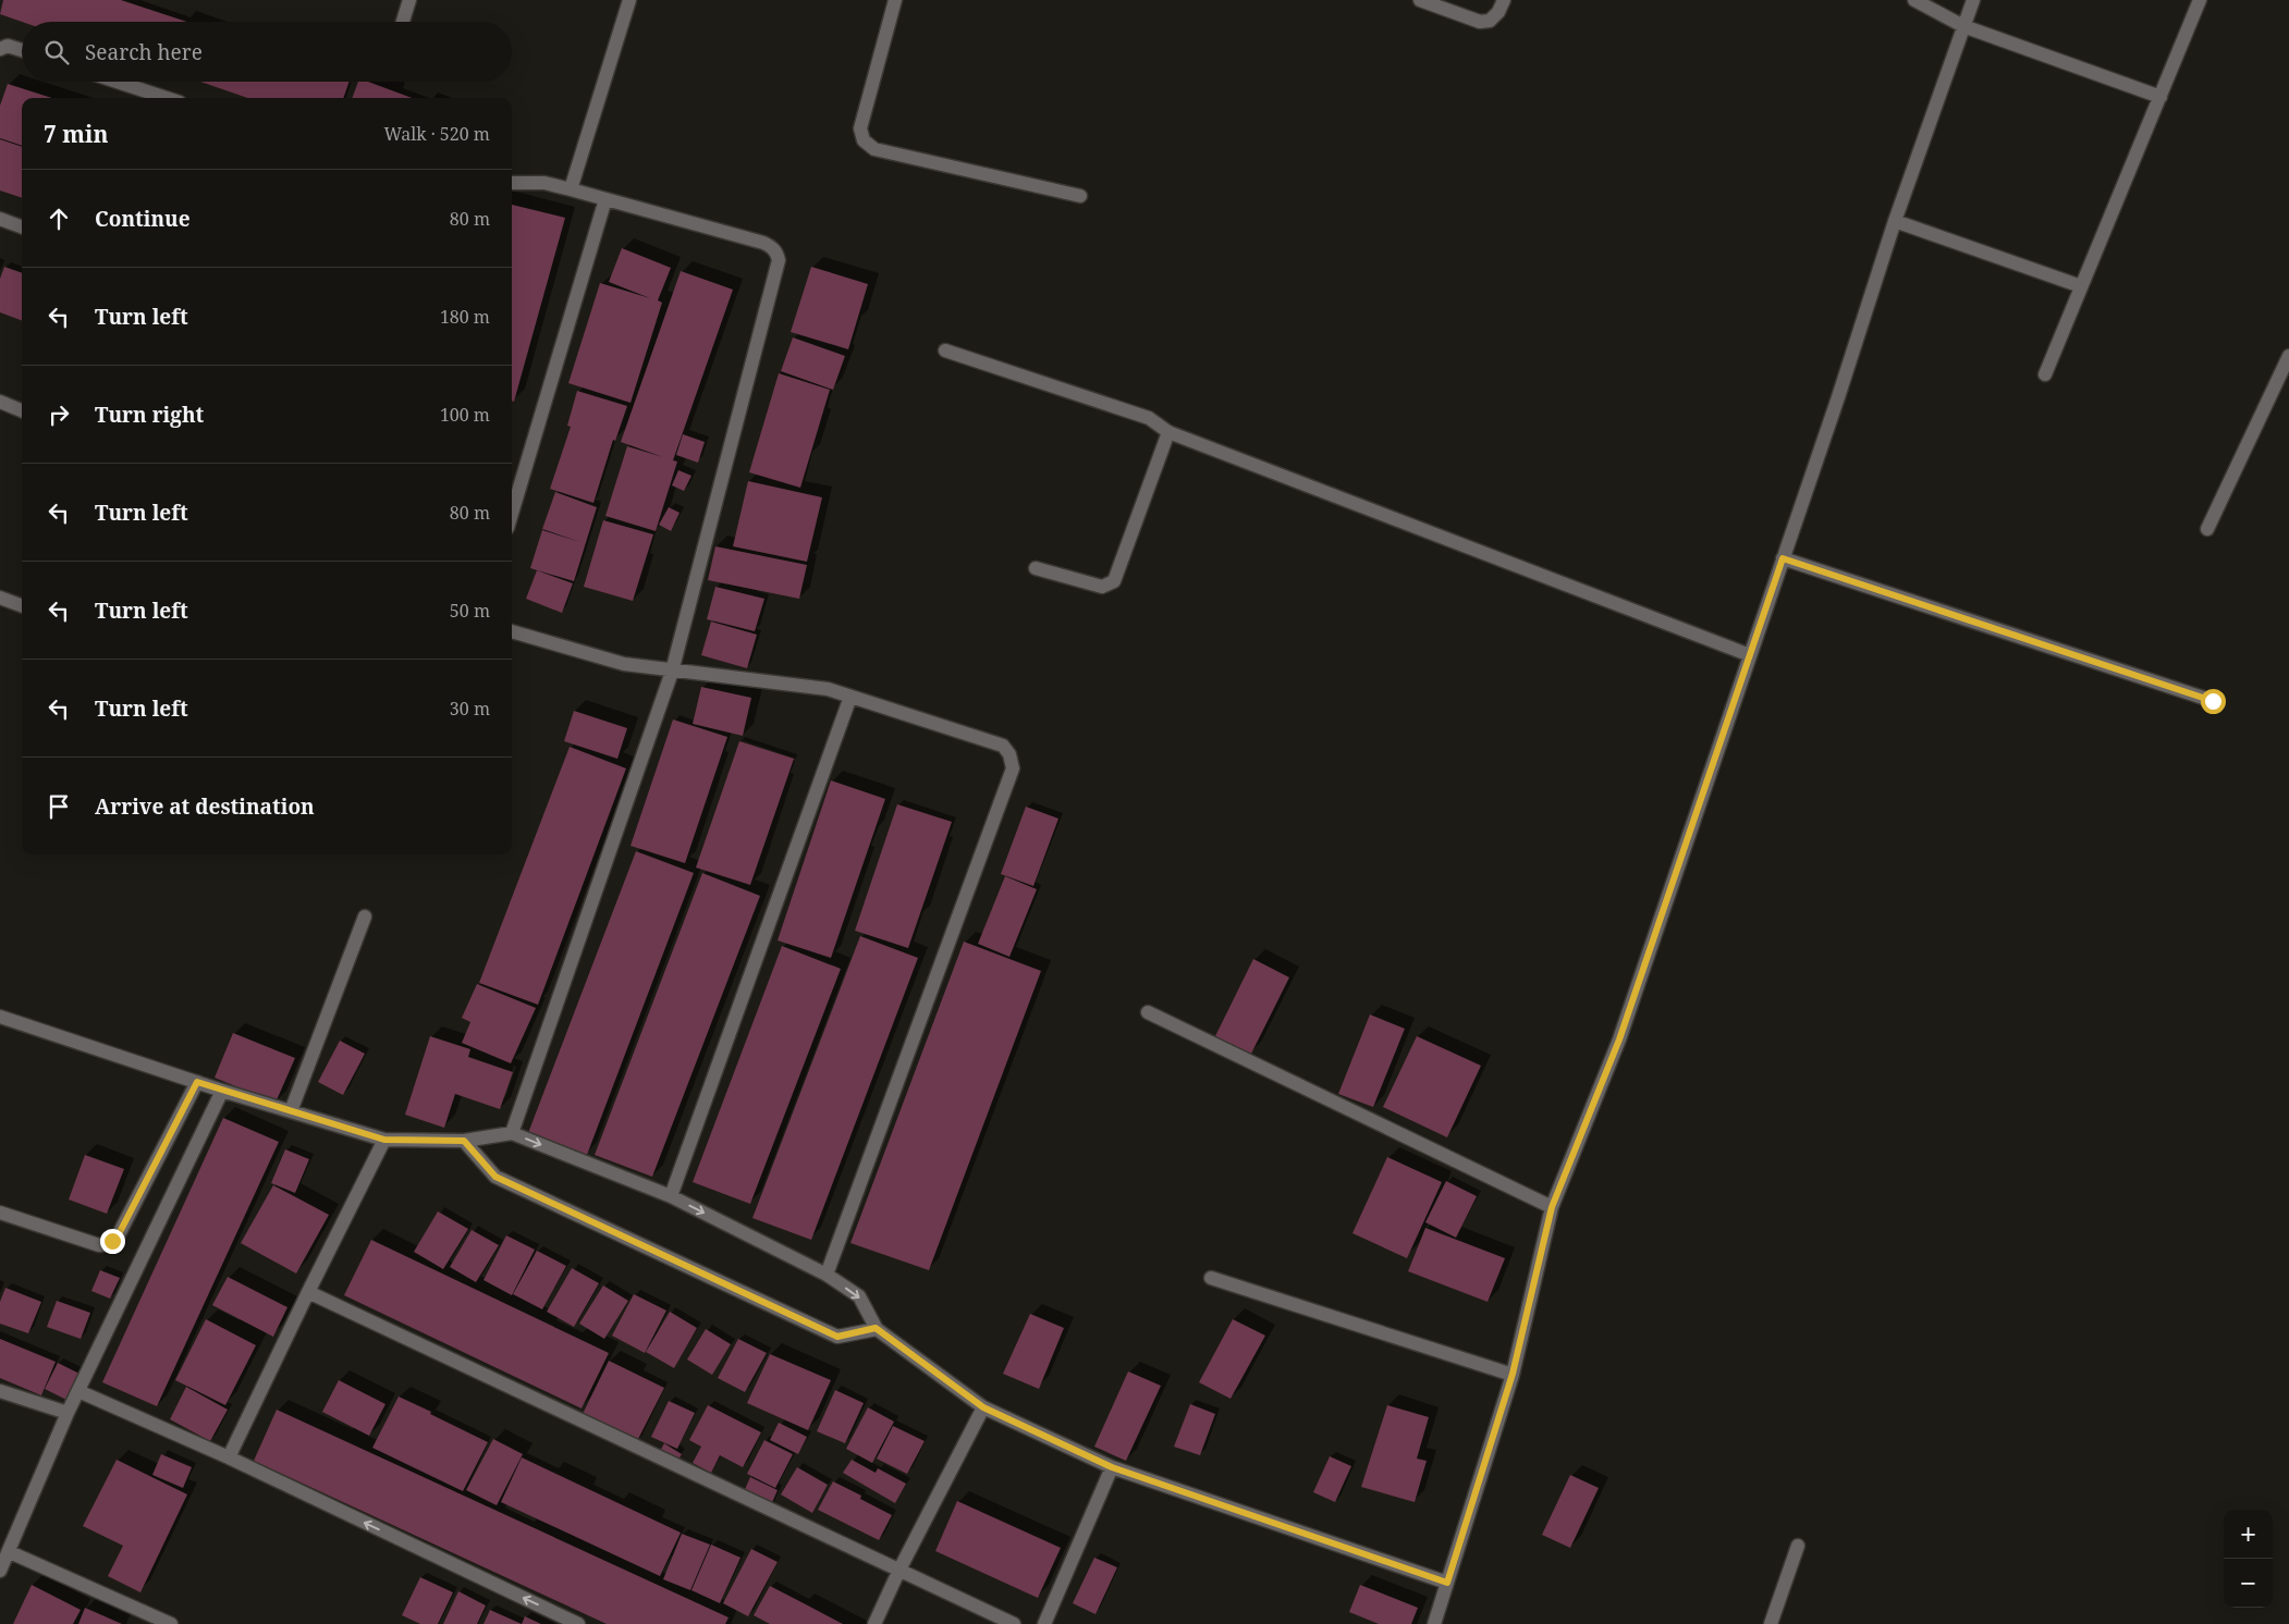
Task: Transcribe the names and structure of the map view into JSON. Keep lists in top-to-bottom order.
{
  "page": {
    "search": "Search here",
    "heading": ["7 min", "Walk · 520 m"],
    "list": [
      ["Continue", "80 m"],
      ["Turn left", "180 m"],
      ["Turn right", "100 m"],
      ["Turn left", "80 m"],
      ["Turn left", "50 m"],
      ["Turn left", "30 m"],
      "Arrive at destination"
    ],
    "map_buttons": ["+", "−"]
  }
}
